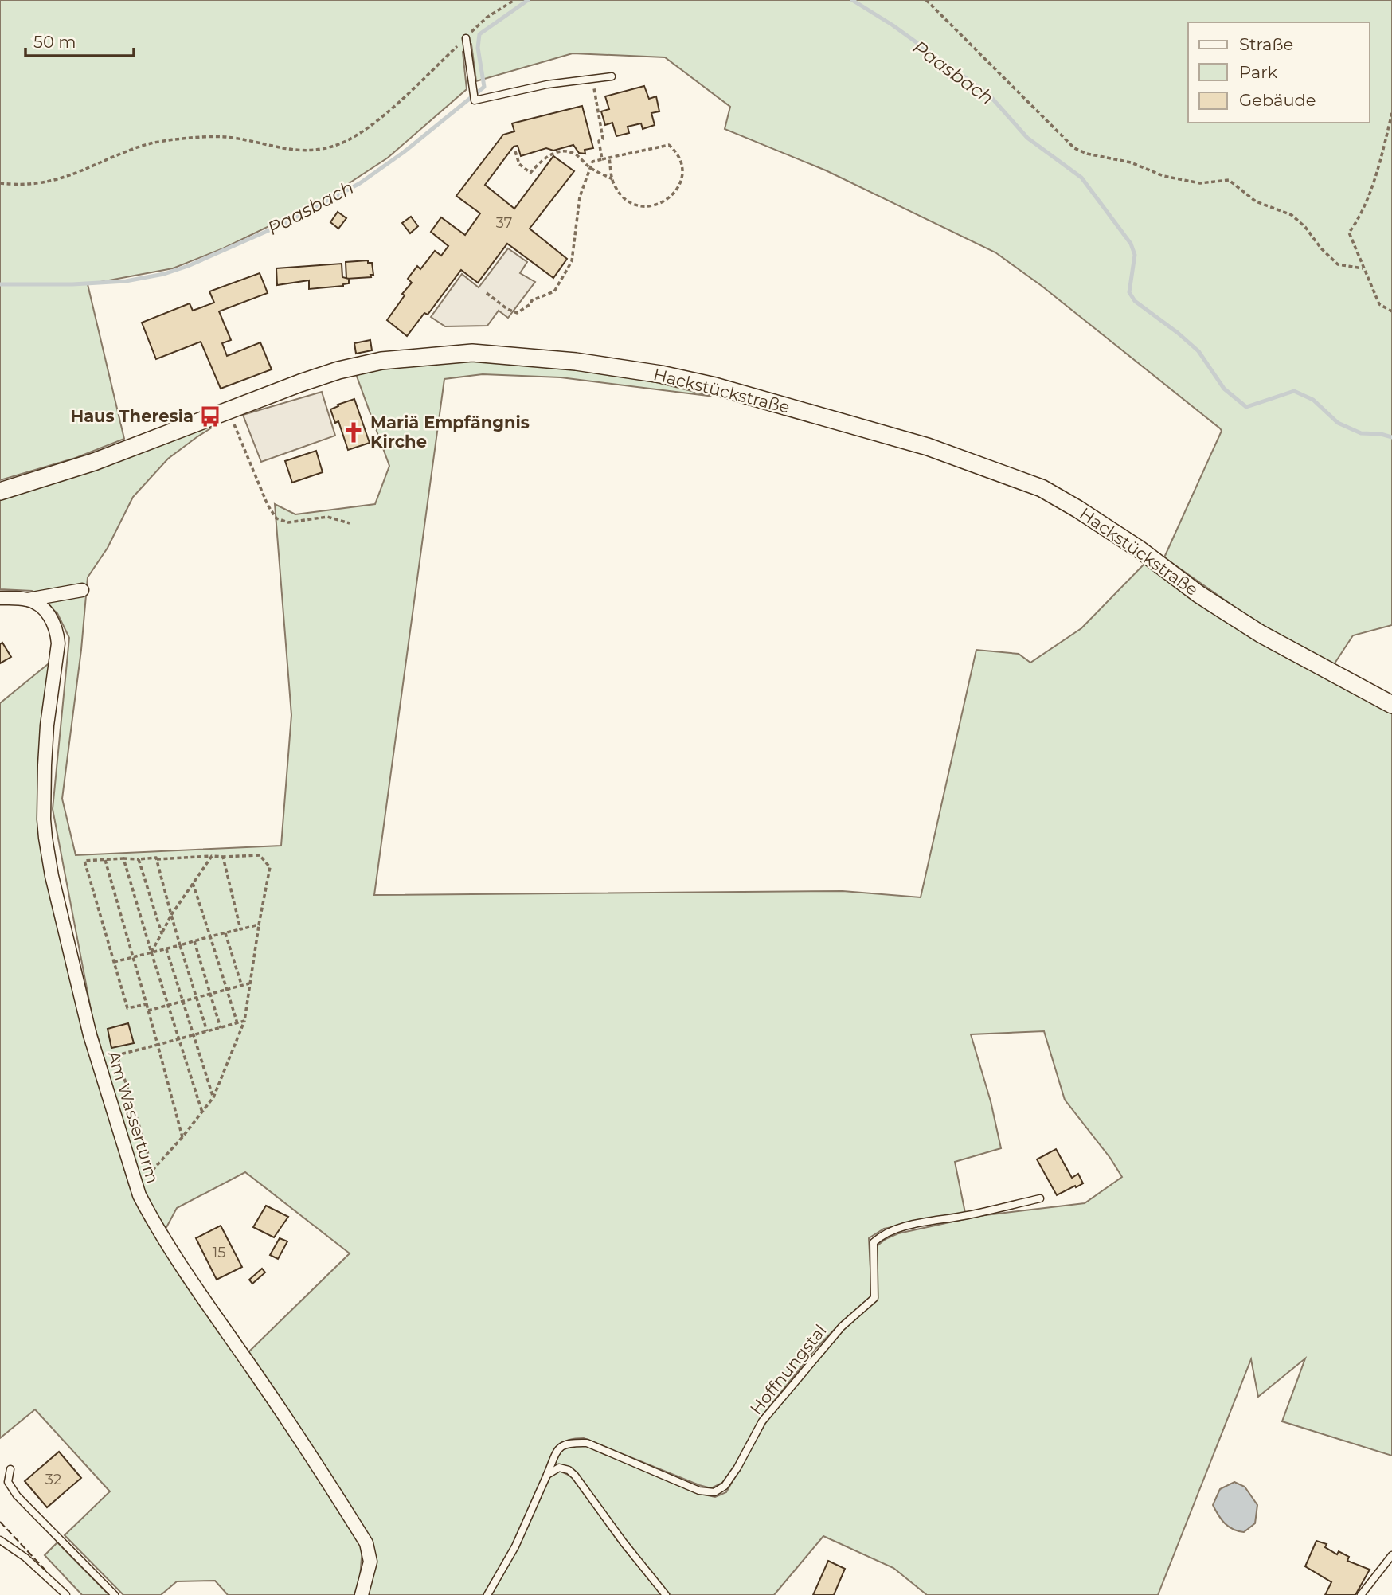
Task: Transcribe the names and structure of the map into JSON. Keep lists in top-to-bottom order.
{
  "streets": {
    "street": ["Hackstückstraße", "Am Wasserturm"],
    "lane": ["Hoffnungstal"]
  },
  "water": ["Paasbach"],
  "places": {
    "bus stop": ["Haus Theresia"],
    "church": ["Mariä Empfängnis Kirche"]
  },
  "house_numbers": ["37", "15", "32"],
  "legend": ["Straße", "Park", "Gebäude"],
  "scale_bar": "50 m"
}
